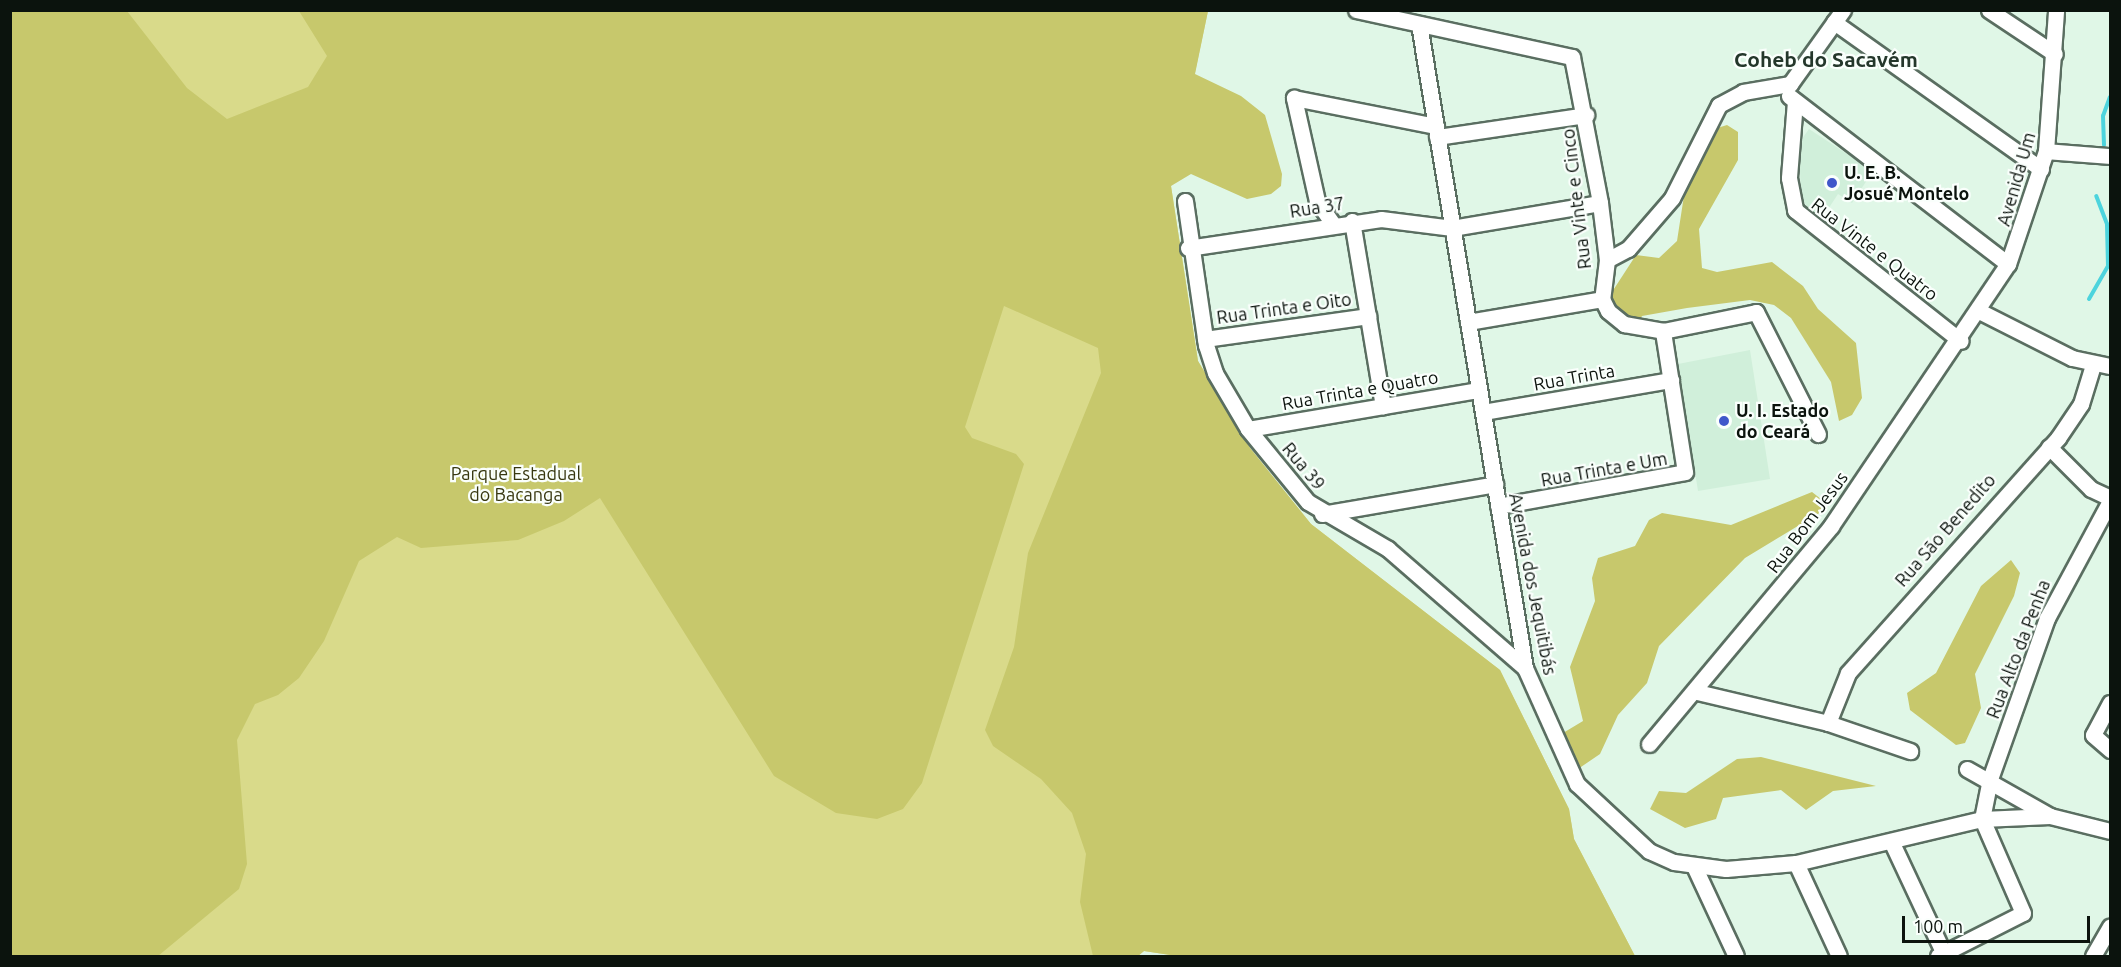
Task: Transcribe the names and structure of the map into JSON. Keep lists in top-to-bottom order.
{
  "streets": {
    "street": [
      "Avenida Um",
      "Rua Vinte e Cinco",
      "Rua 37",
      "Rua Vinte e Quatro",
      "Rua Trinta e Oito",
      "Rua Trinta",
      "Rua Trinta e Quatro",
      "Rua 39",
      "Rua Trinta e Um",
      "Rua Bom Jesus",
      "Rua São Benedito",
      "Avenida dos Jequitibás",
      "Rua Alto da Penha"
    ]
  },
  "crossings": [
    ["Avenida Um", "Rua Bom Jesus"],
    ["Rua Vinte e Cinco", "Rua 37"],
    ["Rua Vinte e Cinco", "Avenida dos Jequitibás"],
    ["Rua 37", "Rua Trinta e Oito"],
    ["Rua 37", "Rua 39"],
    ["Rua 37", "Avenida dos Jequitibás"],
    ["Rua Vinte e Quatro", "Rua Bom Jesus"],
    ["Rua Trinta e Oito", "Rua Trinta e Quatro"],
    ["Rua Trinta e Oito", "Rua 39"],
    ["Rua Trinta", "Rua Trinta e Um"],
    ["Rua Trinta", "Avenida dos Jequitibás"],
    ["Rua Trinta e Quatro", "Rua 39"],
    ["Rua Trinta e Quatro", "Avenida dos Jequitibás"],
    ["Rua 39", "Avenida dos Jequitibás"],
    ["Rua Trinta e Um", "Avenida dos Jequitibás"],
    ["Avenida dos Jequitibás", "Rua Alto da Penha"]
  ],
  "districts": ["Coheb do Sacavém"],
  "parks": ["Parque Estadual do Bacanga"],
  "places": ["U. E. B. Josué Montelo", "U. I. Estado do Ceará"],
  "scale_bar": "100 m"
}
